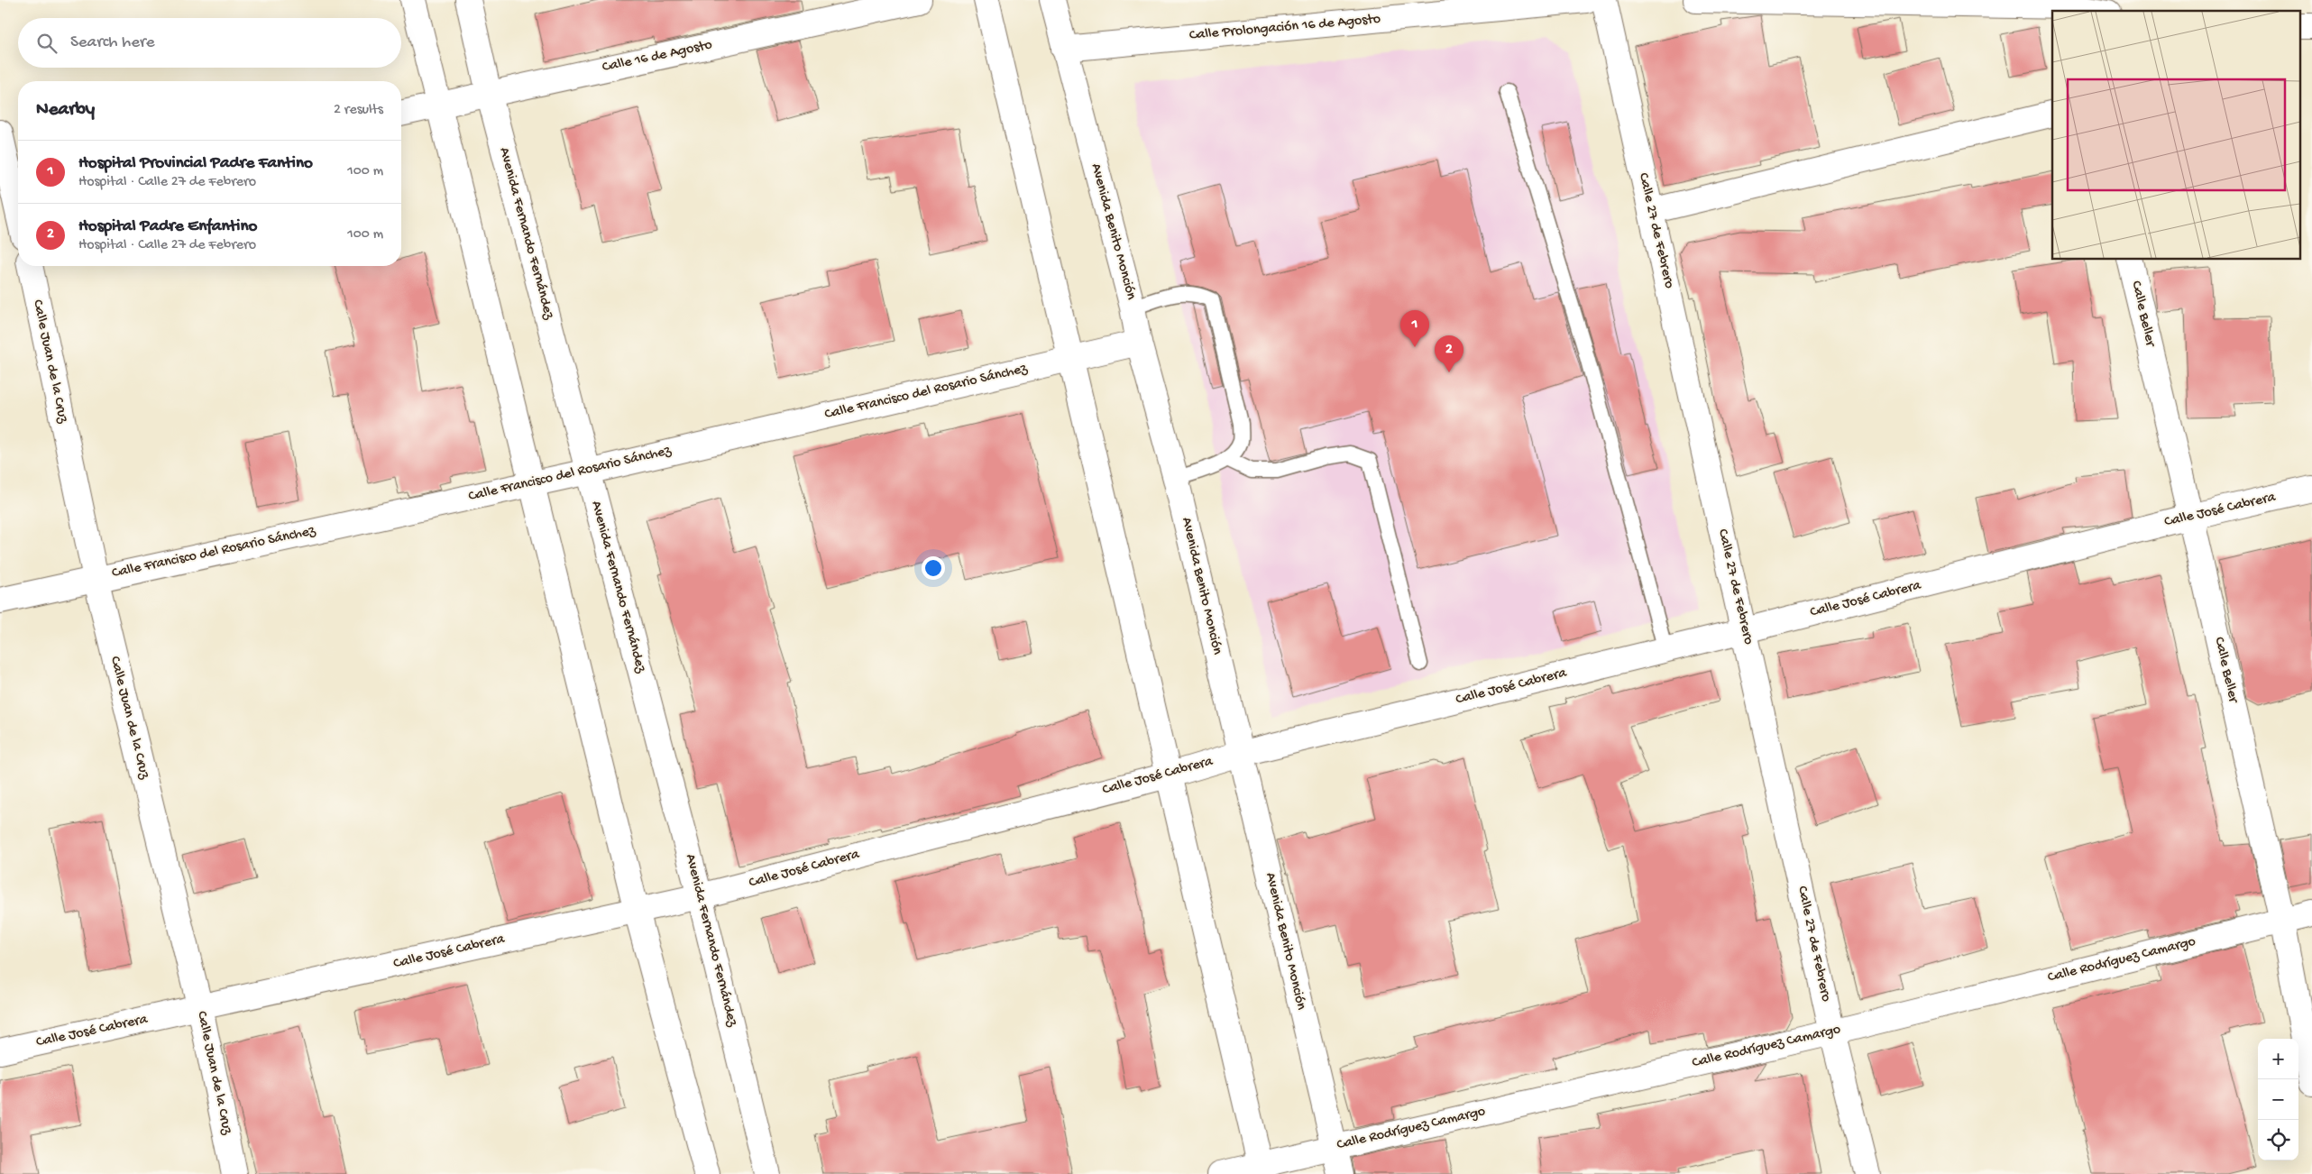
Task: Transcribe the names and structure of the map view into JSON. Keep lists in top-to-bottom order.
{
  "streets": {
    "street": [
      "Calle Prolongación 16 de Agosto",
      "Calle 16 de Agosto",
      "Calle 27 de Febrero",
      "Avenida Benito Monción",
      "Avenida Fernando Fernández",
      "Calle Beller",
      "Calle Juan de la Cruz",
      "Calle Francisco del Rosario Sánchez",
      "Calle José Cabrera",
      "Calle Rodríguez Camargo"
    ]
  },
  "crossings": [
    ["Calle Prolongación 16 de Agosto", "Avenida Benito Monción"],
    ["Calle 16 de Agosto", "Avenida Fernando Fernández"],
    ["Calle 27 de Febrero", "Calle José Cabrera"],
    ["Calle 27 de Febrero", "Calle Rodríguez Camargo"],
    ["Avenida Benito Monción", "Calle Francisco del Rosario Sánchez"],
    ["Avenida Benito Monción", "Calle José Cabrera"],
    ["Avenida Benito Monción", "Calle Rodríguez Camargo"],
    ["Avenida Fernando Fernández", "Calle Francisco del Rosario Sánchez"],
    ["Avenida Fernando Fernández", "Calle José Cabrera"],
    ["Calle Beller", "Calle José Cabrera"],
    ["Calle Beller", "Calle Rodríguez Camargo"],
    ["Calle Juan de la Cruz", "Calle Francisco del Rosario Sánchez"],
    ["Calle Juan de la Cruz", "Calle José Cabrera"]
  ],
  "page": {
    "search": "Search here",
    "heading": ["Nearby", "2 results"],
    "list": [
      {
        "mark": "1",
        "name": "Hospital Provincial Padre Fantino",
        "note": "Hospital · Calle 27 de Febrero",
        "value": "100 m"
      },
      {
        "mark": "2",
        "name": "Hospital Padre Enfantino",
        "note": "Hospital · Calle 27 de Febrero",
        "value": "100 m"
      }
    ],
    "pins": ["1", "2"],
    "map_buttons": ["+", "−"]
  }
}
